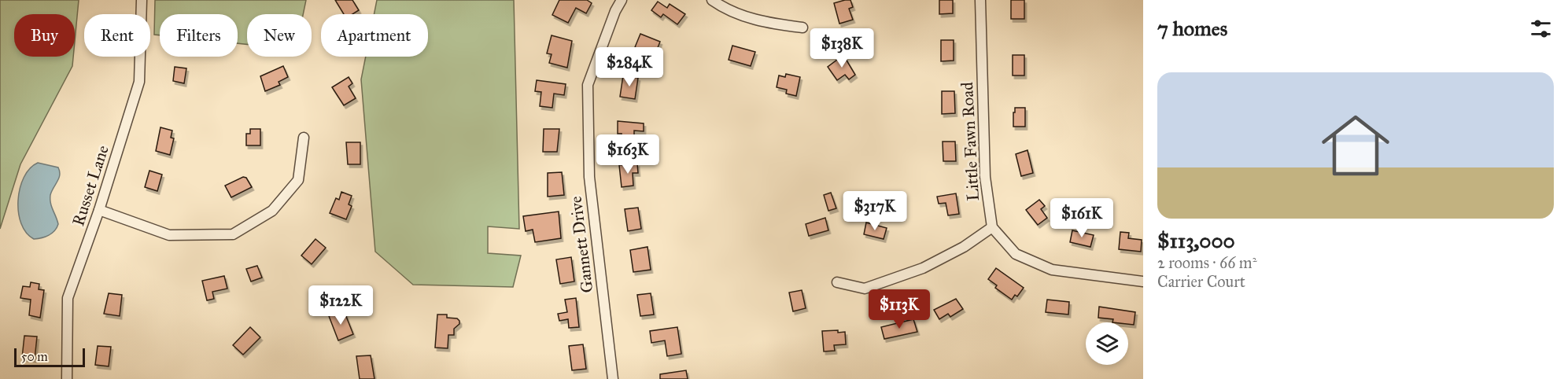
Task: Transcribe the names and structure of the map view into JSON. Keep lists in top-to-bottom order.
{
  "streets": {
    "street": ["Little Fawn Road", "Russet Lane", "Gannett Drive"]
  },
  "scale_bar": "50 m",
  "page": {
    "heading": "7 homes",
    "chip": [
      "Buy",
      "Rent",
      "Filters",
      "New",
      "Apartment"
    ],
    "price": [
      "$138K",
      "$284K",
      "$163K",
      "$317K",
      "$161K",
      "$122K",
      "$113K"
    ],
    "list": [
      {
        "name": "$113,000",
        "note": "2 rooms · 66 m² · Carrier Court"
      }
    ],
    "scale": "50 m"
  }
}
